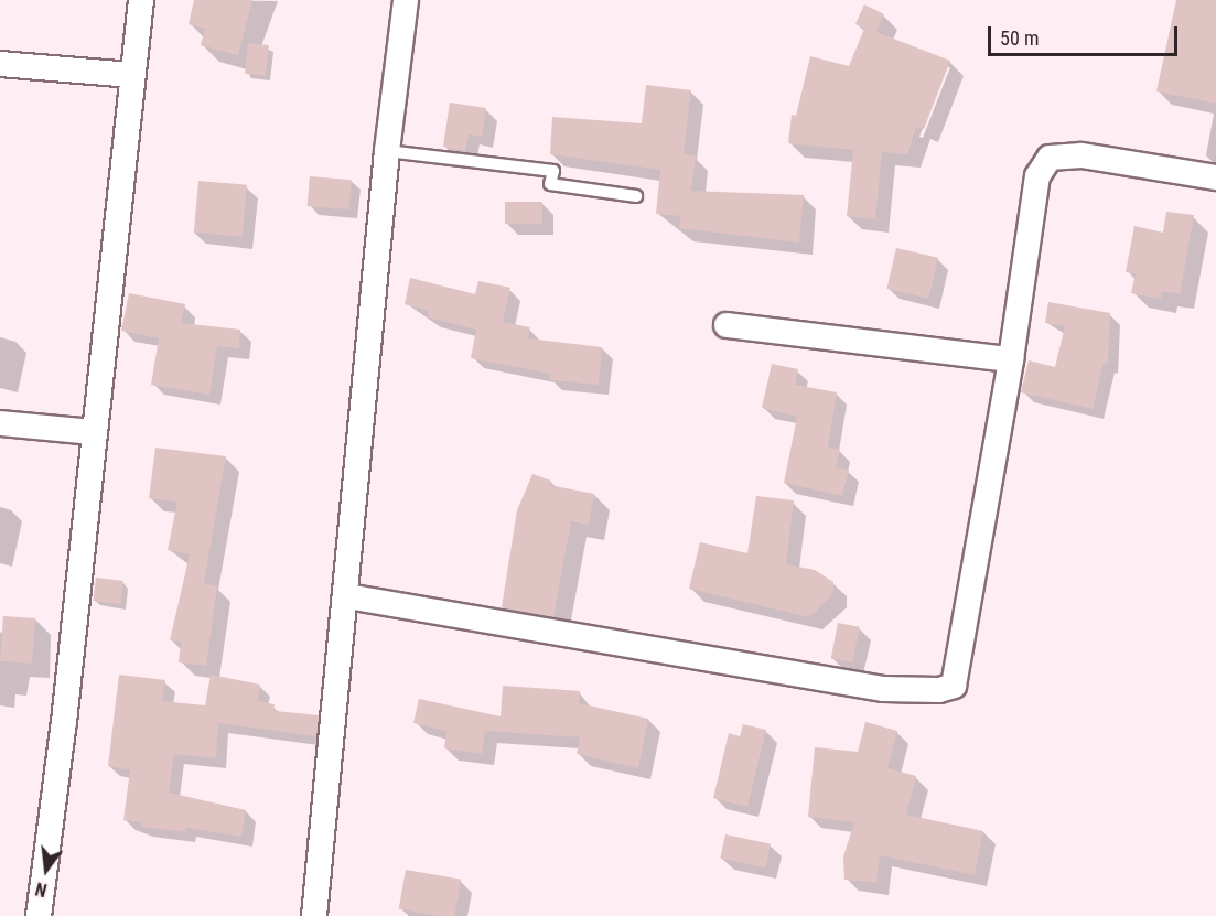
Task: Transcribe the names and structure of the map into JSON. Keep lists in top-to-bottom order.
{
  "scale_bar": "50 m",
  "north": "bottom"
}
